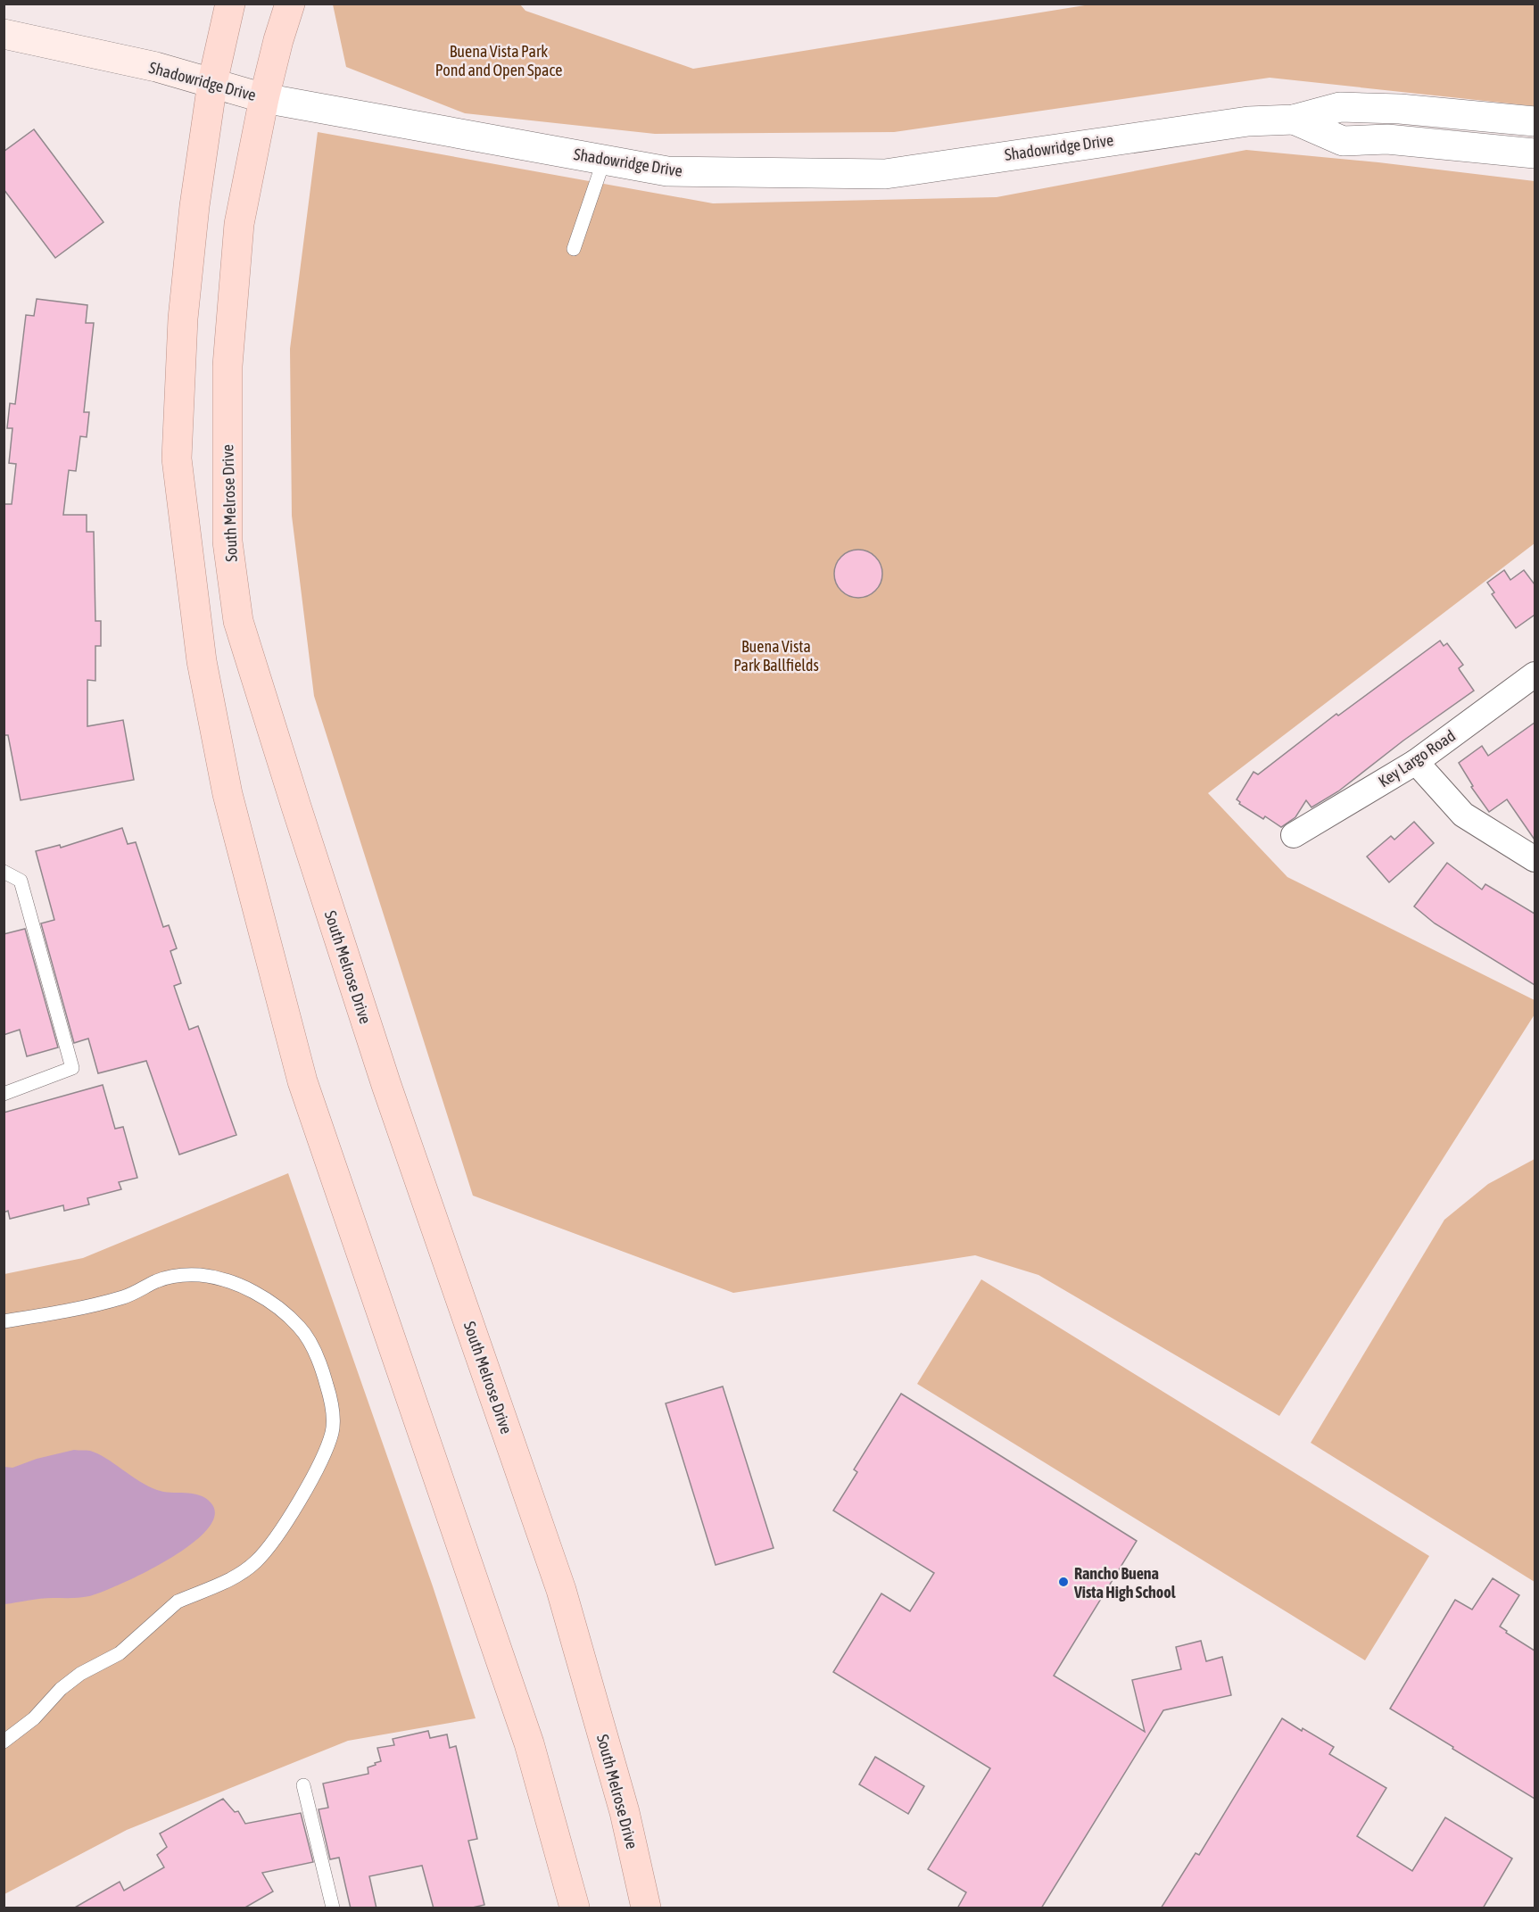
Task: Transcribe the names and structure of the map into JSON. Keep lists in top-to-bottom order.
{
  "streets": {
    "main road": ["Shadowridge Drive", "South Melrose Drive"],
    "street": ["Key Largo Road"]
  },
  "crossings": [
    ["Shadowridge Drive", "South Melrose Drive"]
  ],
  "parks": ["Buena Vista Park Pond and Open Space", "Buena Vista Park Ballfields"],
  "places": ["Rancho Buena Vista High School"]
}
